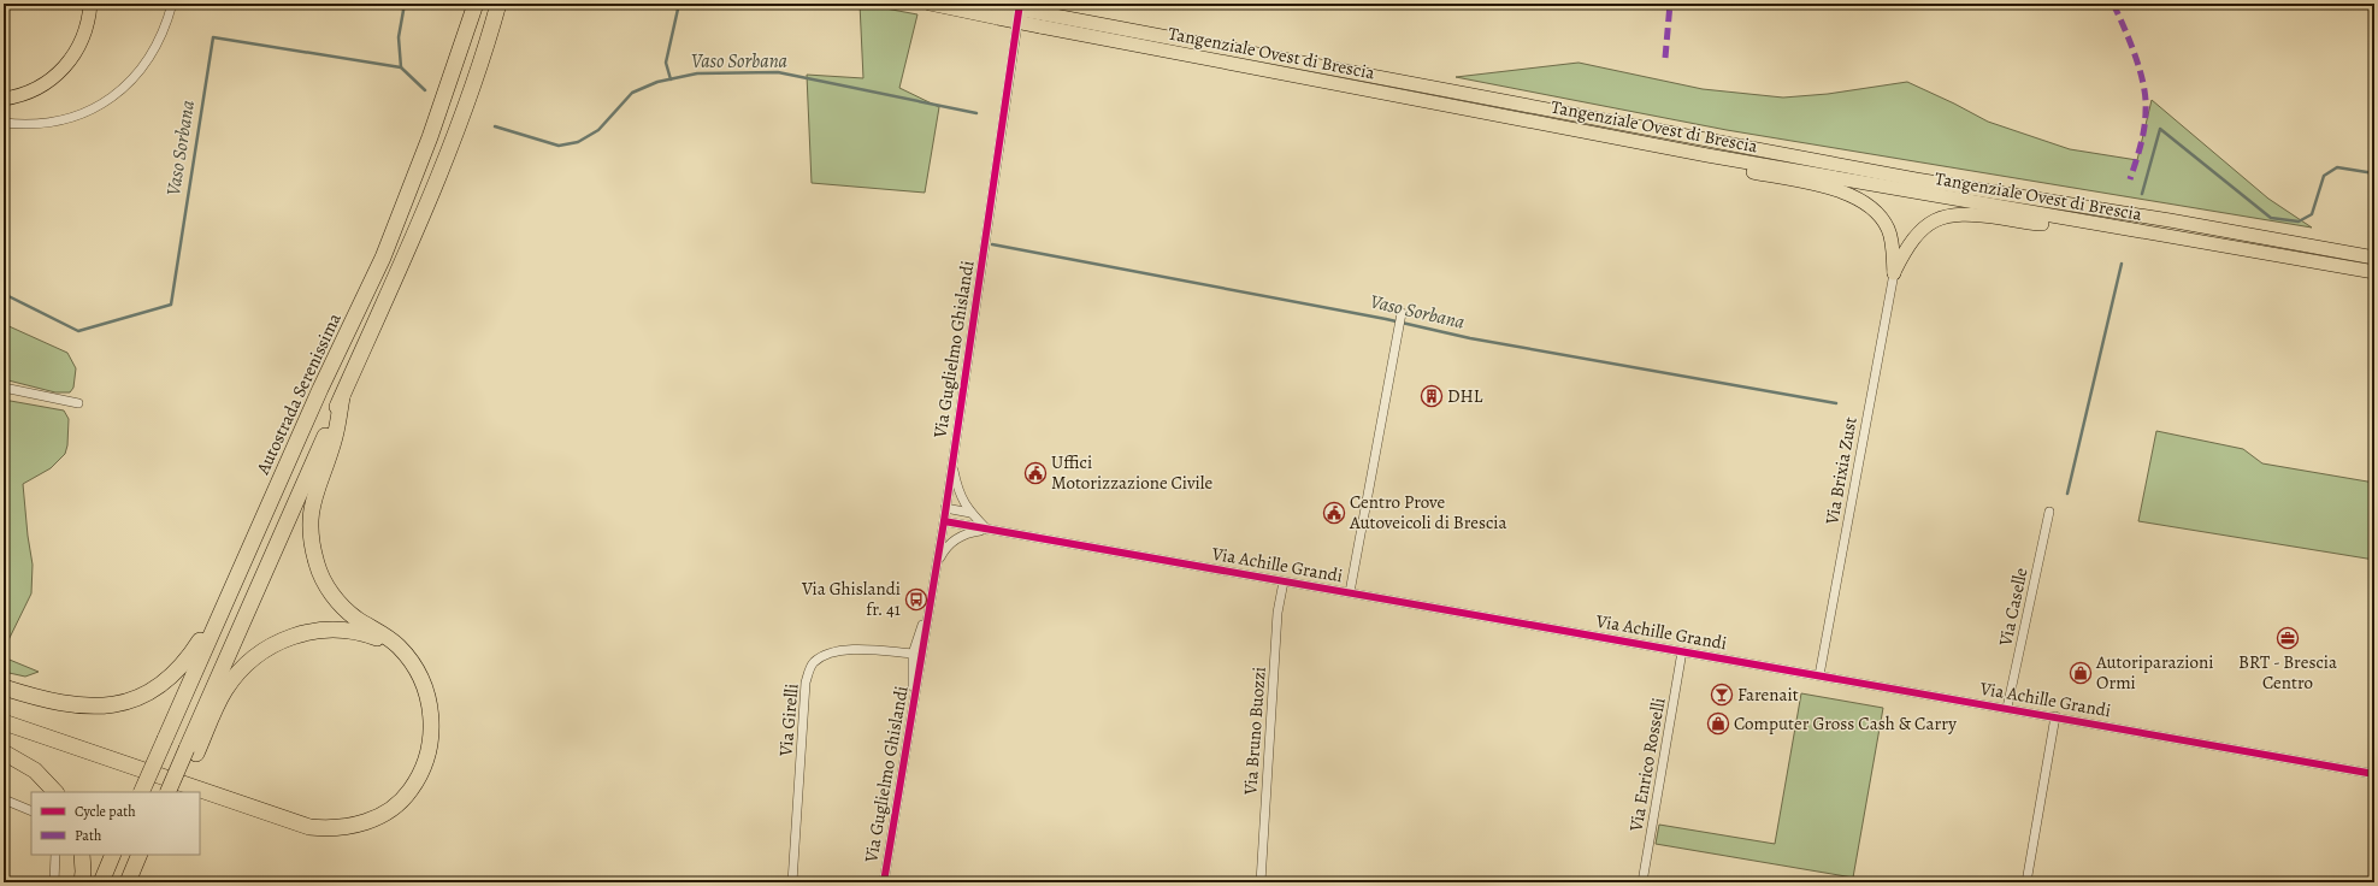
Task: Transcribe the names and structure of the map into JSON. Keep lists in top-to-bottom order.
{
  "streets": {
    "highway": ["Tangenziale Ovest di Brescia", "Autostrada Serenissima"],
    "street": [
      "Via Guglielmo Ghislandi",
      "Via Brixia Zust",
      "Via Achille Grandi",
      "Via Caselle",
      "Via Girelli",
      "Via Bruno Buozzi",
      "Via Enrico Rosselli"
    ]
  },
  "crossings": [
    ["Via Guglielmo Ghislandi", "Via Achille Grandi"],
    ["Via Guglielmo Ghislandi", "Via Girelli"],
    ["Via Brixia Zust", "Via Achille Grandi"],
    ["Via Achille Grandi", "Via Caselle"],
    ["Via Achille Grandi", "Via Bruno Buozzi"],
    ["Via Achille Grandi", "Via Enrico Rosselli"]
  ],
  "water": ["Vaso Sorbana"],
  "places": {
    "building": ["DHL"],
    "public building": ["Uffici Motorizzazione Civile", "Centro Prove Autoveicoli di Brescia"],
    "bus stop": ["Via Ghislandi fr. 41"],
    "office": ["BRT - Brescia Centro"],
    "shop": ["Autoriparazioni Ormi", "Computer Gross Cash & Carry"],
    "bar": ["Farenait"]
  },
  "legend": ["Cycle path", "Path"]
}
